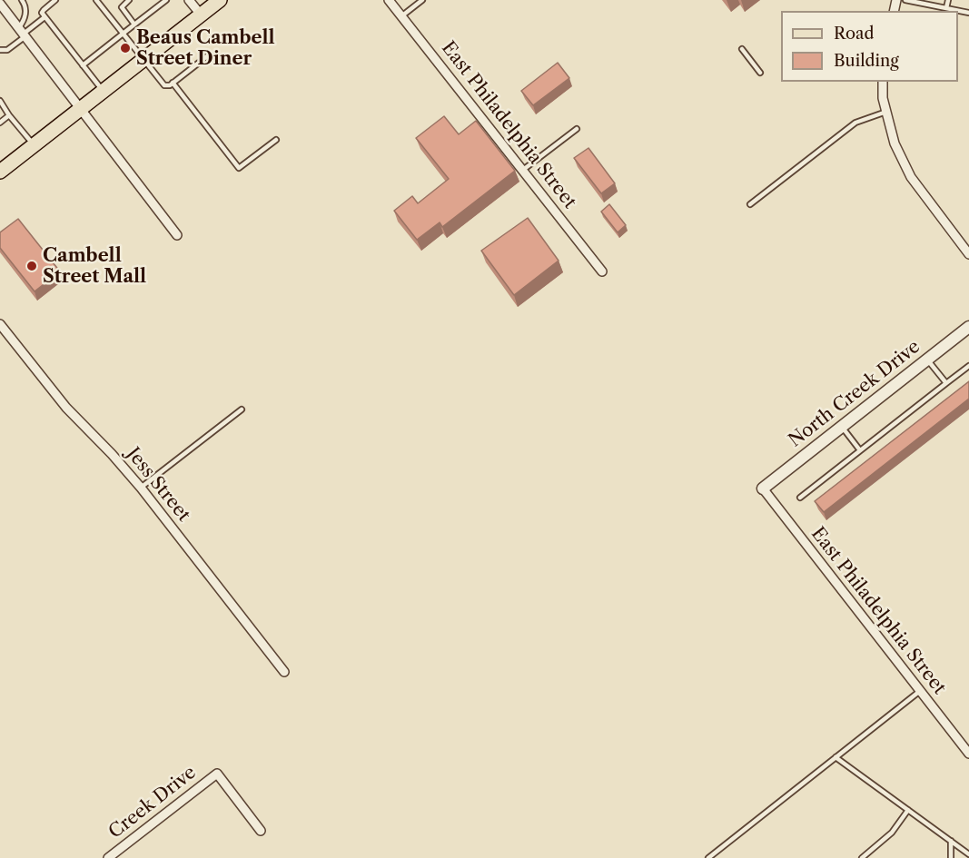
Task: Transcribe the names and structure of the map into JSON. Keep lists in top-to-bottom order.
{
  "streets": {
    "street": [
      "East Philadelphia Street",
      "North Creek Drive",
      "Jess Street",
      "Creek Drive"
    ]
  },
  "crossings": [
    ["East Philadelphia Street", "North Creek Drive"]
  ],
  "places": ["Beaus Cambell Street Diner", "Cambell Street Mall"],
  "legend": ["Road", "Building"]
}
